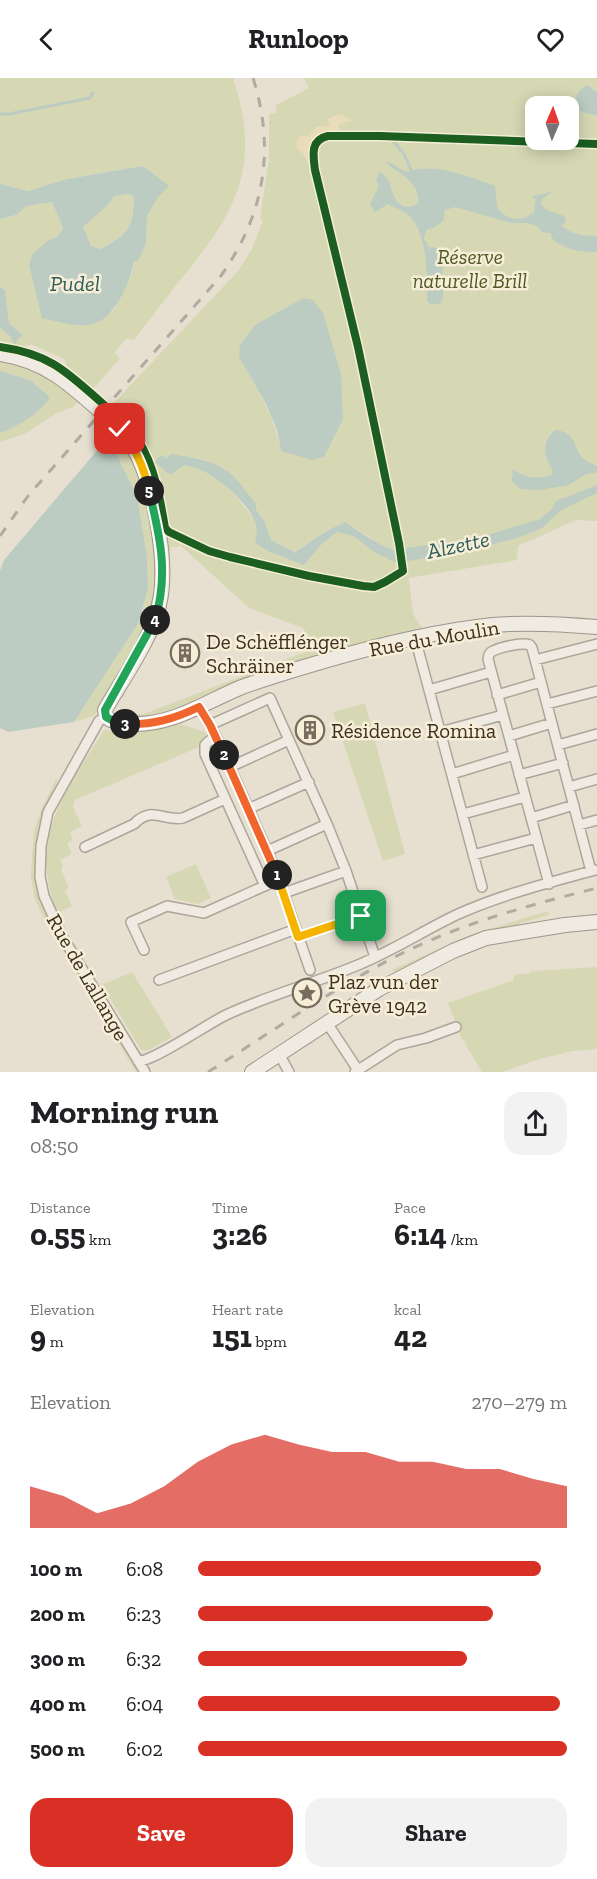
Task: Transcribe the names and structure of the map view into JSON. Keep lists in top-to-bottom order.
{
  "streets": {
    "main road": ["Rue du Moulin"],
    "street": ["Rue de Lallange"]
  },
  "crossings": [
    ["Rue du Moulin", "Rue de Lallange"]
  ],
  "water": ["Pudel", "Alzette"],
  "parks": ["Réserve naturelle Brill"],
  "places": {
    "building": ["De Schëfflénger Schräiner", "Résidence Romina"],
    "place": ["Plaz vun der Grève 1942"]
  },
  "north": "top",
  "page": {
    "header": "Runloop",
    "pins": [
      "5",
      "4",
      "3",
      "2",
      "1"
    ],
    "heading": ["Morning run", "08:50"],
    "stats": [
      ["Distance", "0.55 km"],
      ["Time", "3:26"],
      ["Pace", "6:14 /km"],
      ["Elevation", "9 m"],
      ["Heart rate", "151 bpm"],
      ["kcal", "42"]
    ],
    "chart": ["Elevation", "270–279 m"],
    "list": [
      {
        "name": "100 m",
        "note": "6:08"
      },
      {
        "name": "200 m",
        "note": "6:23"
      },
      {
        "name": "300 m",
        "note": "6:32"
      },
      {
        "name": "400 m",
        "note": "6:04"
      },
      {
        "name": "500 m",
        "note": "6:02"
      }
    ],
    "buttons": ["Save", "Share"]
  }
}
